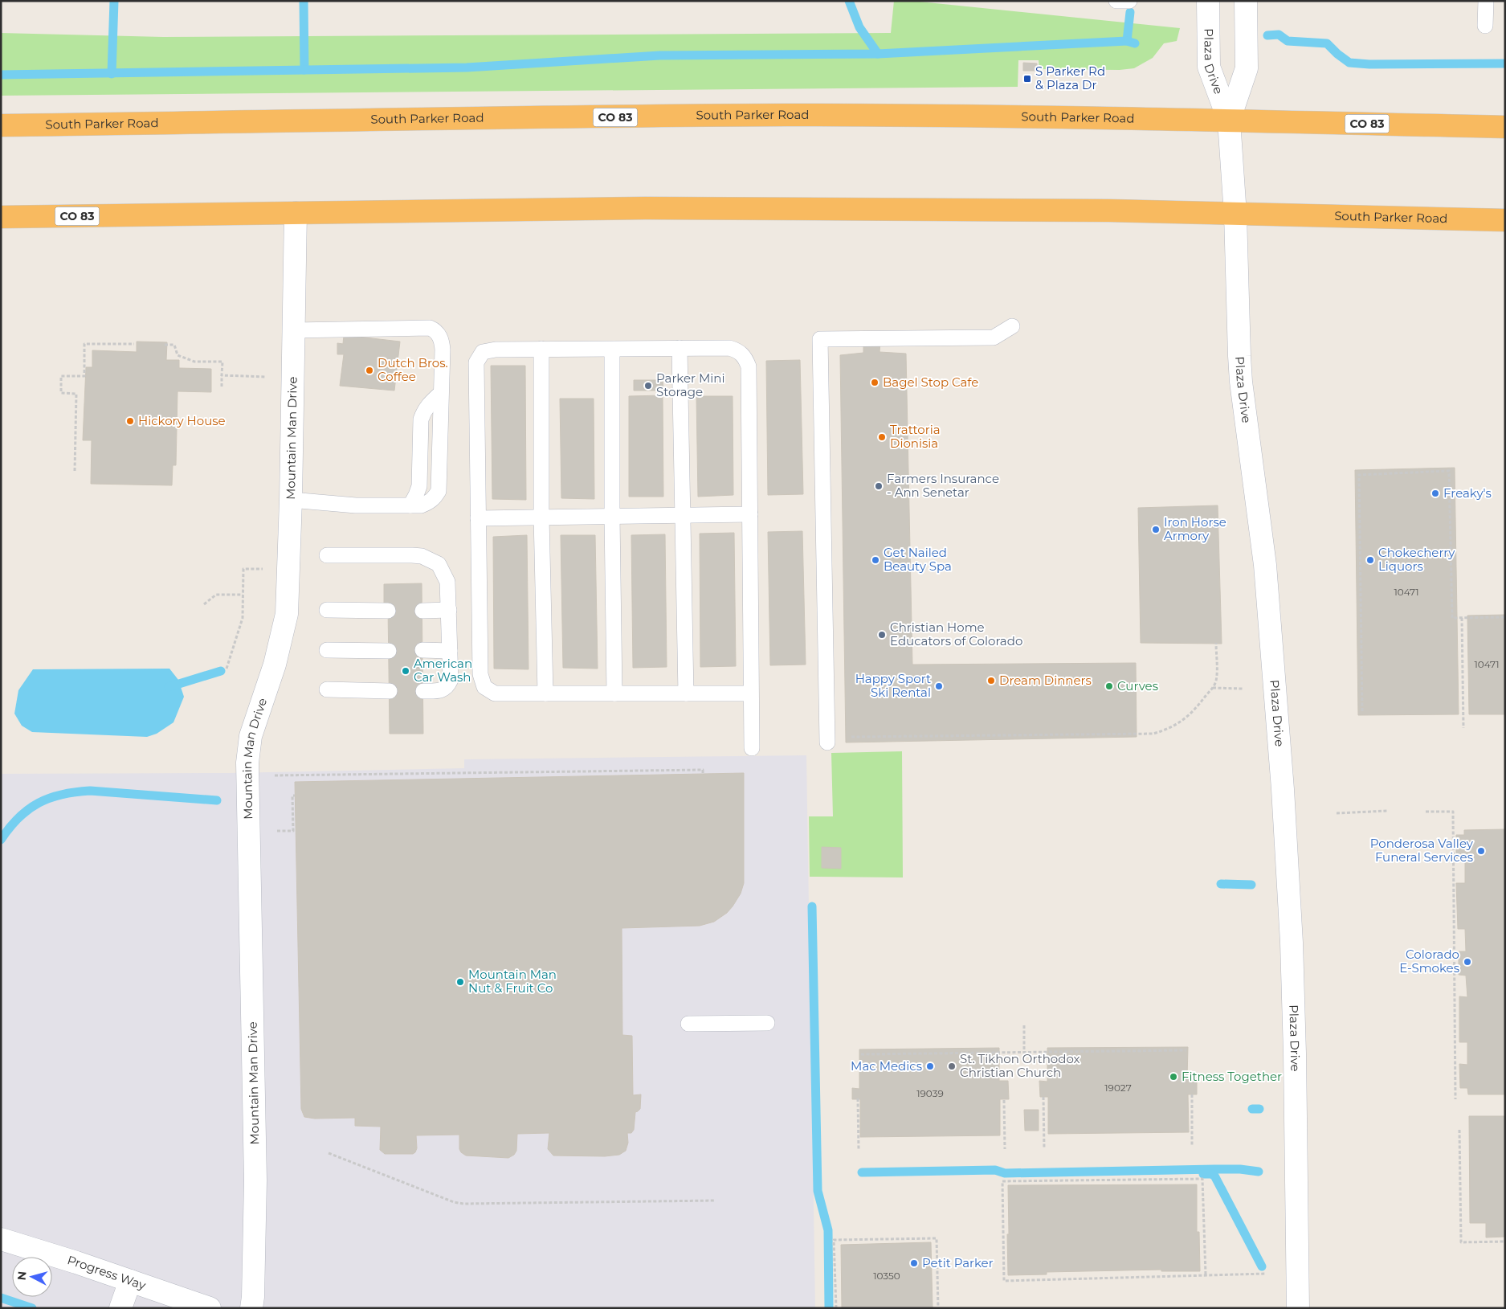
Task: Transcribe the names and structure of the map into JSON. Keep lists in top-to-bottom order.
{
  "streets": {
    "highway": ["South Parker Road", "CO 83"],
    "street": ["Plaza Drive", "Mountain Man Drive", "Progress Way"]
  },
  "crossings": [
    ["Plaza Drive", "South Parker Road"],
    ["South Parker Road", "Mountain Man Drive"]
  ],
  "places": {
    "transit": ["S Parker Rd & Plaza Dr"],
    "other": [
      "Dutch Bros. Coffee",
      "Bagel Stop Cafe",
      "Parker Mini Storage",
      "Hickory House",
      "Trattoria Dionisia",
      "Farmers Insurance - Ann Senetar",
      "Freaky's",
      "Iron Horse Armory",
      "Get Nailed Beauty Spa",
      "Chokecherry Liquors",
      "Christian Home Educators of Colorado",
      "American Car Wash",
      "Dream Dinners",
      "Happy Sport Ski Rental",
      "Curves",
      "Ponderosa Valley Funeral Services",
      "Colorado E-Smokes",
      "Mountain Man Nut & Fruit Co",
      "Mac Medics",
      "St. Tikhon Orthodox Christian Church",
      "Fitness Together",
      "Petit Parker"
    ]
  },
  "house_numbers": [
    "10471",
    "10471",
    "19027",
    "19039",
    "10350"
  ],
  "north": "left"
}
